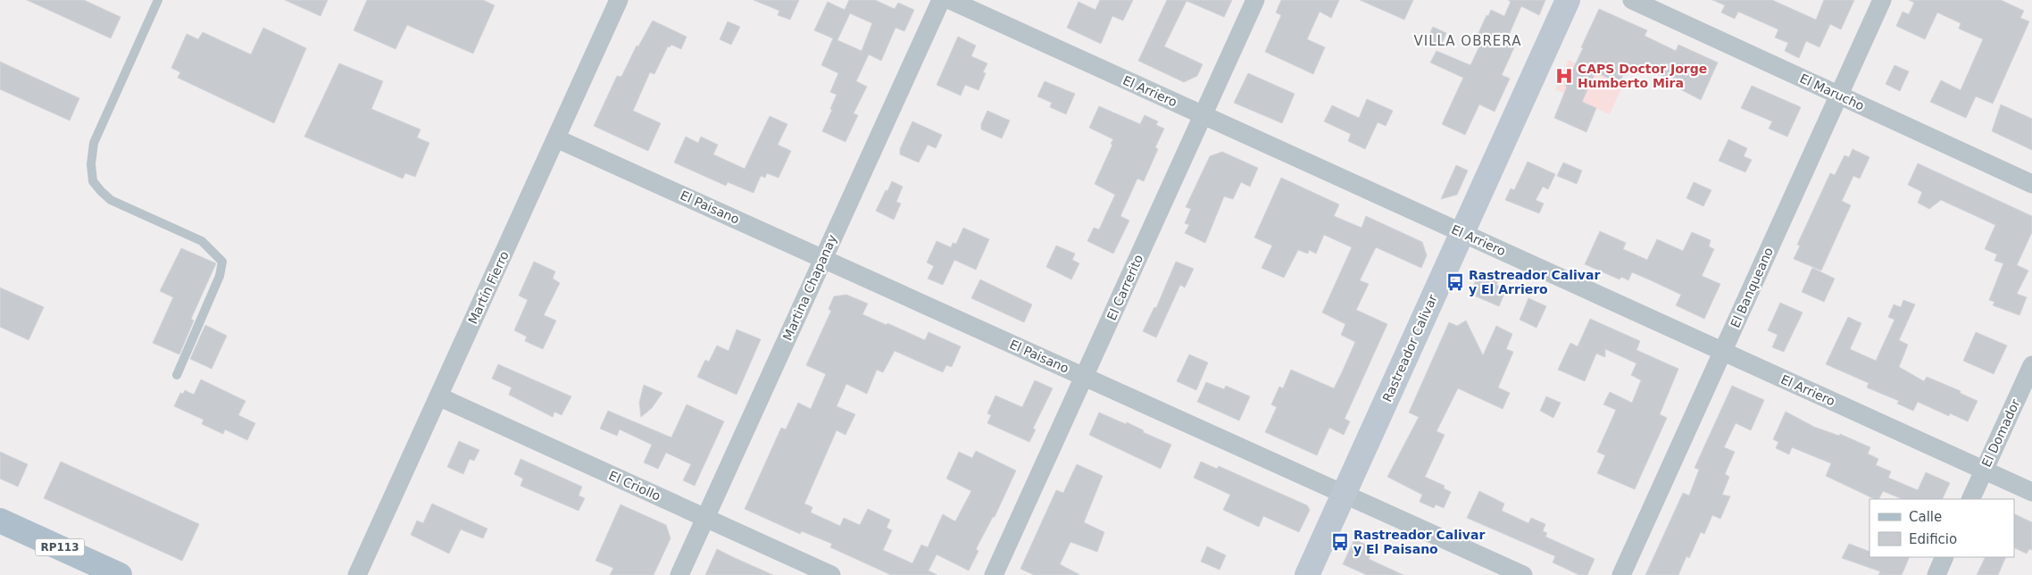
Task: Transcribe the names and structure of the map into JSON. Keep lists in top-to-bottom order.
{
  "streets": {
    "main road": ["Rastreador Calivar", "RP113"],
    "street": [
      "El Arriero",
      "El Marucho",
      "El Paisano",
      "Martín Fierro",
      "Martina Chapanay",
      "El Carrerito",
      "El Banqueano",
      "El Domador",
      "El Criollo"
    ]
  },
  "crossings": [
    ["El Arriero", "El Carrerito"],
    ["El Arriero", "El Banqueano"],
    ["El Arriero", "Rastreador Calivar"],
    ["El Arriero", "El Domador"],
    ["El Marucho", "El Banqueano"],
    ["El Paisano", "Martín Fierro"],
    ["El Paisano", "Martina Chapanay"],
    ["El Paisano", "El Carrerito"],
    ["El Paisano", "Rastreador Calivar"],
    ["Martín Fierro", "El Criollo"],
    ["Martina Chapanay", "El Criollo"]
  ],
  "districts": ["VILLA OBRERA"],
  "places": {
    "hospital": ["CAPS Doctor Jorge Humberto Mira"],
    "bus stop": ["Rastreador Calivar y El Arriero", "Rastreador Calivar y El Paisano"]
  },
  "legend": ["Calle", "Edificio"]
}
